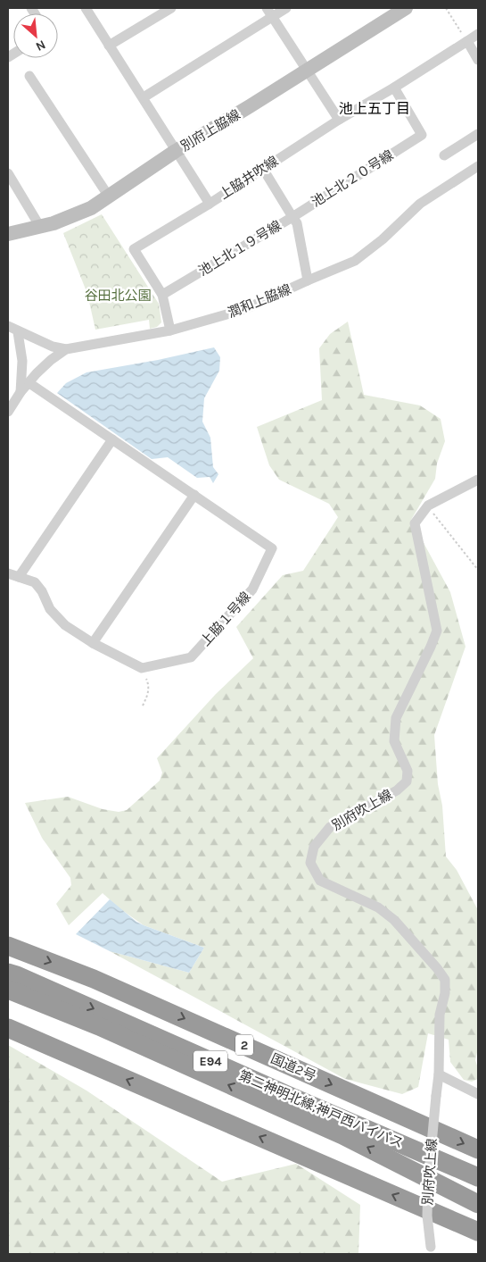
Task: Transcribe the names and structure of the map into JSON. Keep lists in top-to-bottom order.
{
  "streets": {
    "highway": [
      "2",
      "E94",
      "国道2号",
      "第二神明北線;神戸西バイパス"
    ],
    "street": [
      "別府上脇線",
      "上脇井吹線",
      "池上北２０号線",
      "池上北１９号線",
      "潤和上脇線",
      "上脇１号線",
      "別府吹上線"
    ]
  },
  "crossings": [
    ["別府上脇線", "上脇井吹線"],
    ["上脇井吹線", "池上北２０号線"],
    ["上脇井吹線", "池上北１９号線"],
    ["池上北２０号線", "池上北１９号線"],
    ["潤和上脇線", "上脇１号線"]
  ],
  "districts": ["池上五丁目"],
  "parks": ["谷田北公園"],
  "north": "bottom right"
}
